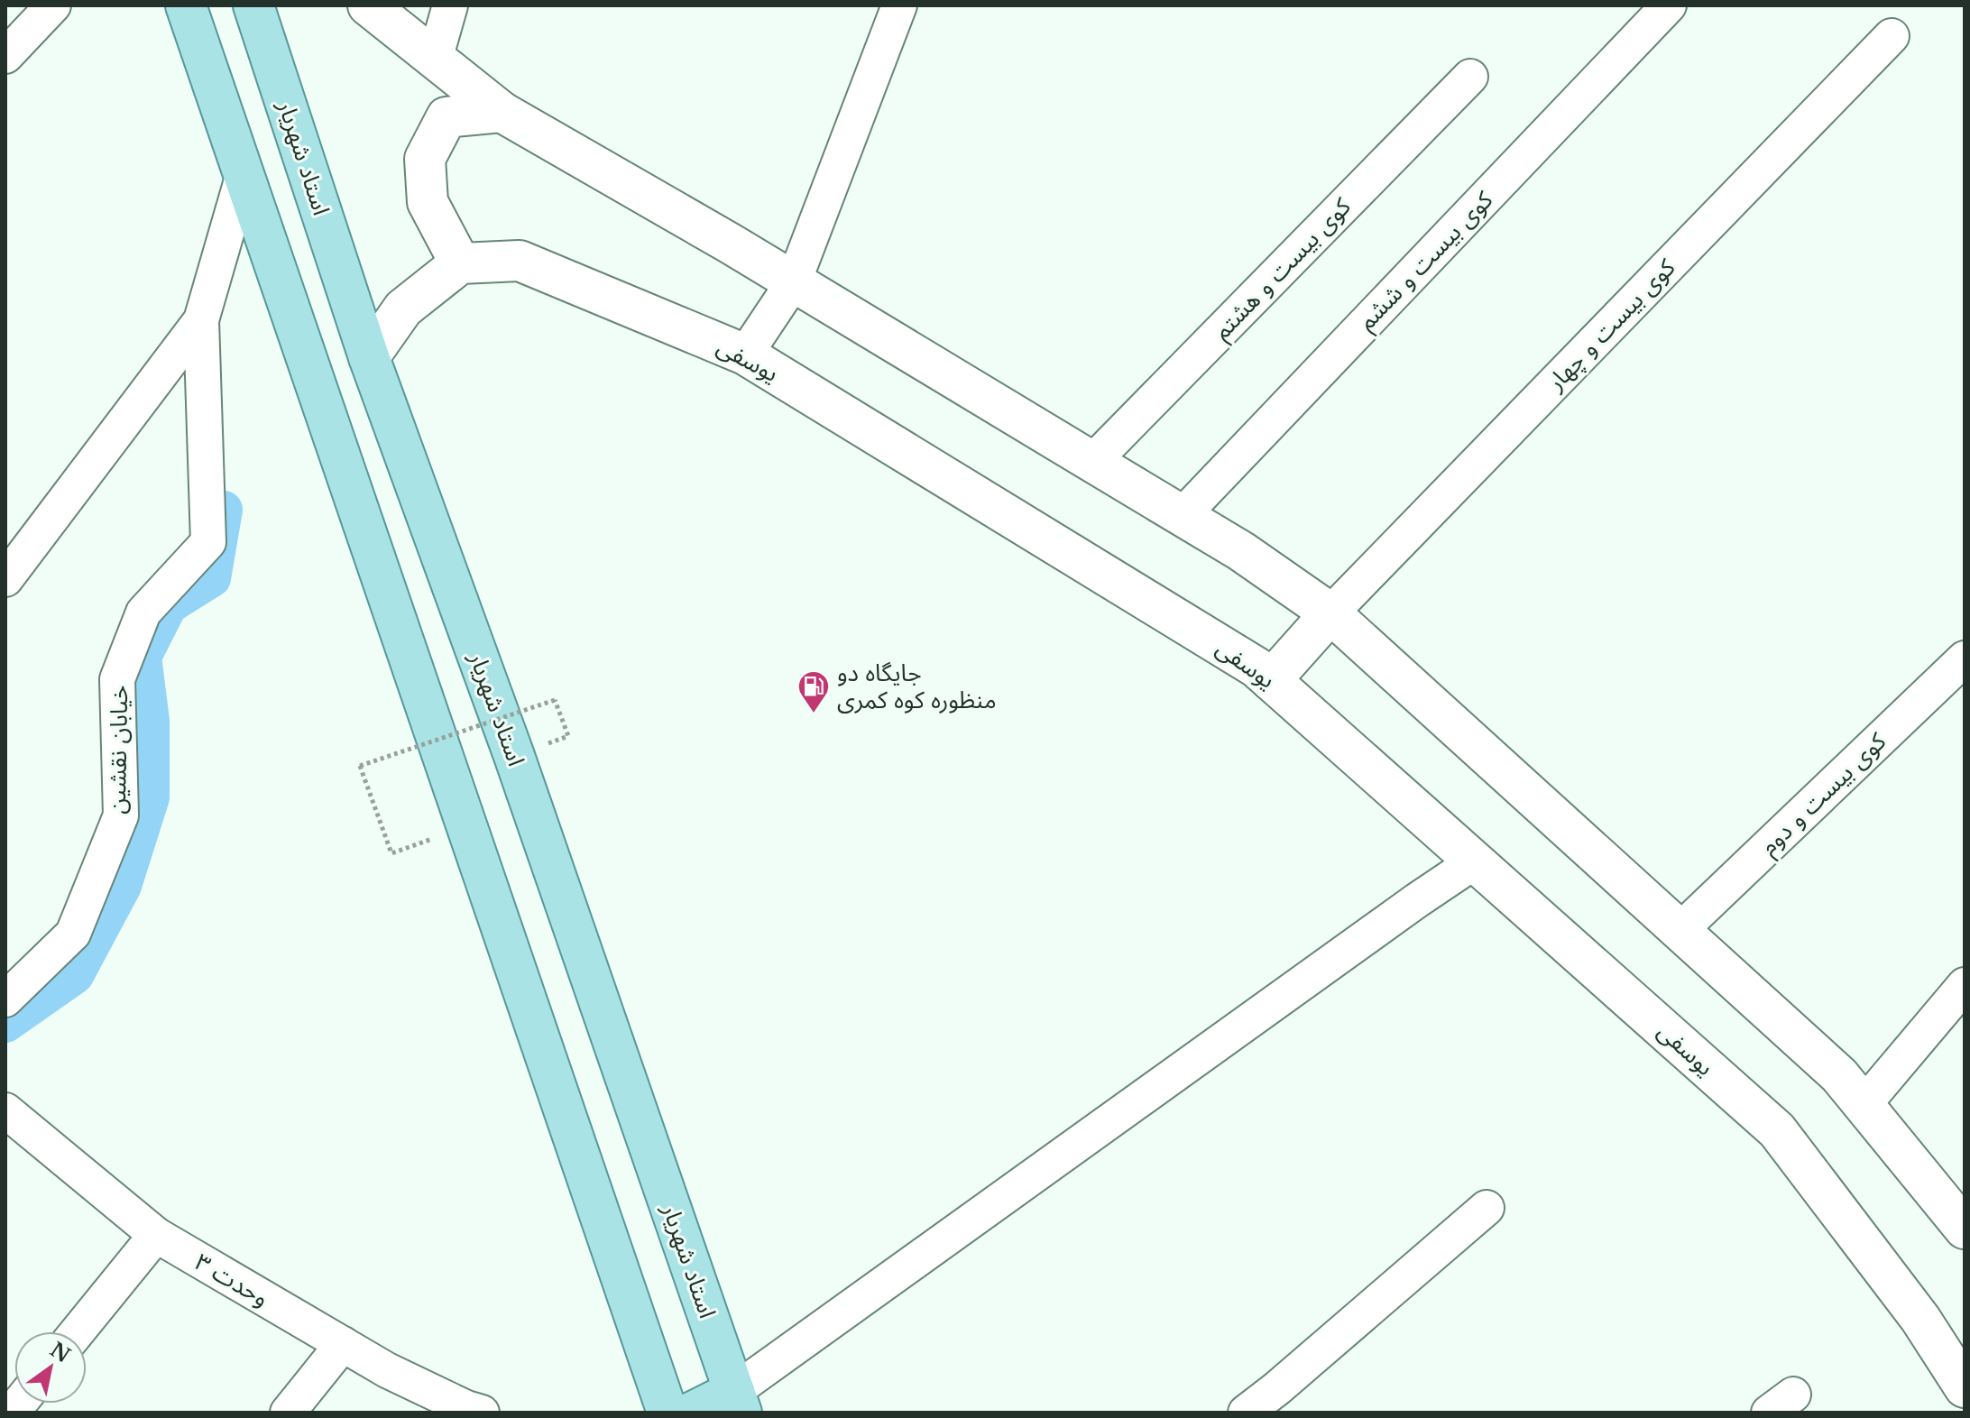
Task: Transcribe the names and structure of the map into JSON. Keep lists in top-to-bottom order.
{
  "streets": {
    "main road": ["استاد شهریار"],
    "street": [
      "کوی بیست و ششم",
      "کوی بیست و هشتم",
      "کوی بیست و چهار",
      "یوسفی",
      "خیابان نقشین",
      "کوی بیست و دوم",
      "وحدت ۳"
    ]
  },
  "places": {
    "fuel station": ["جایگاه دو منظوره کوه کمری"]
  },
  "north": "top right"
}
